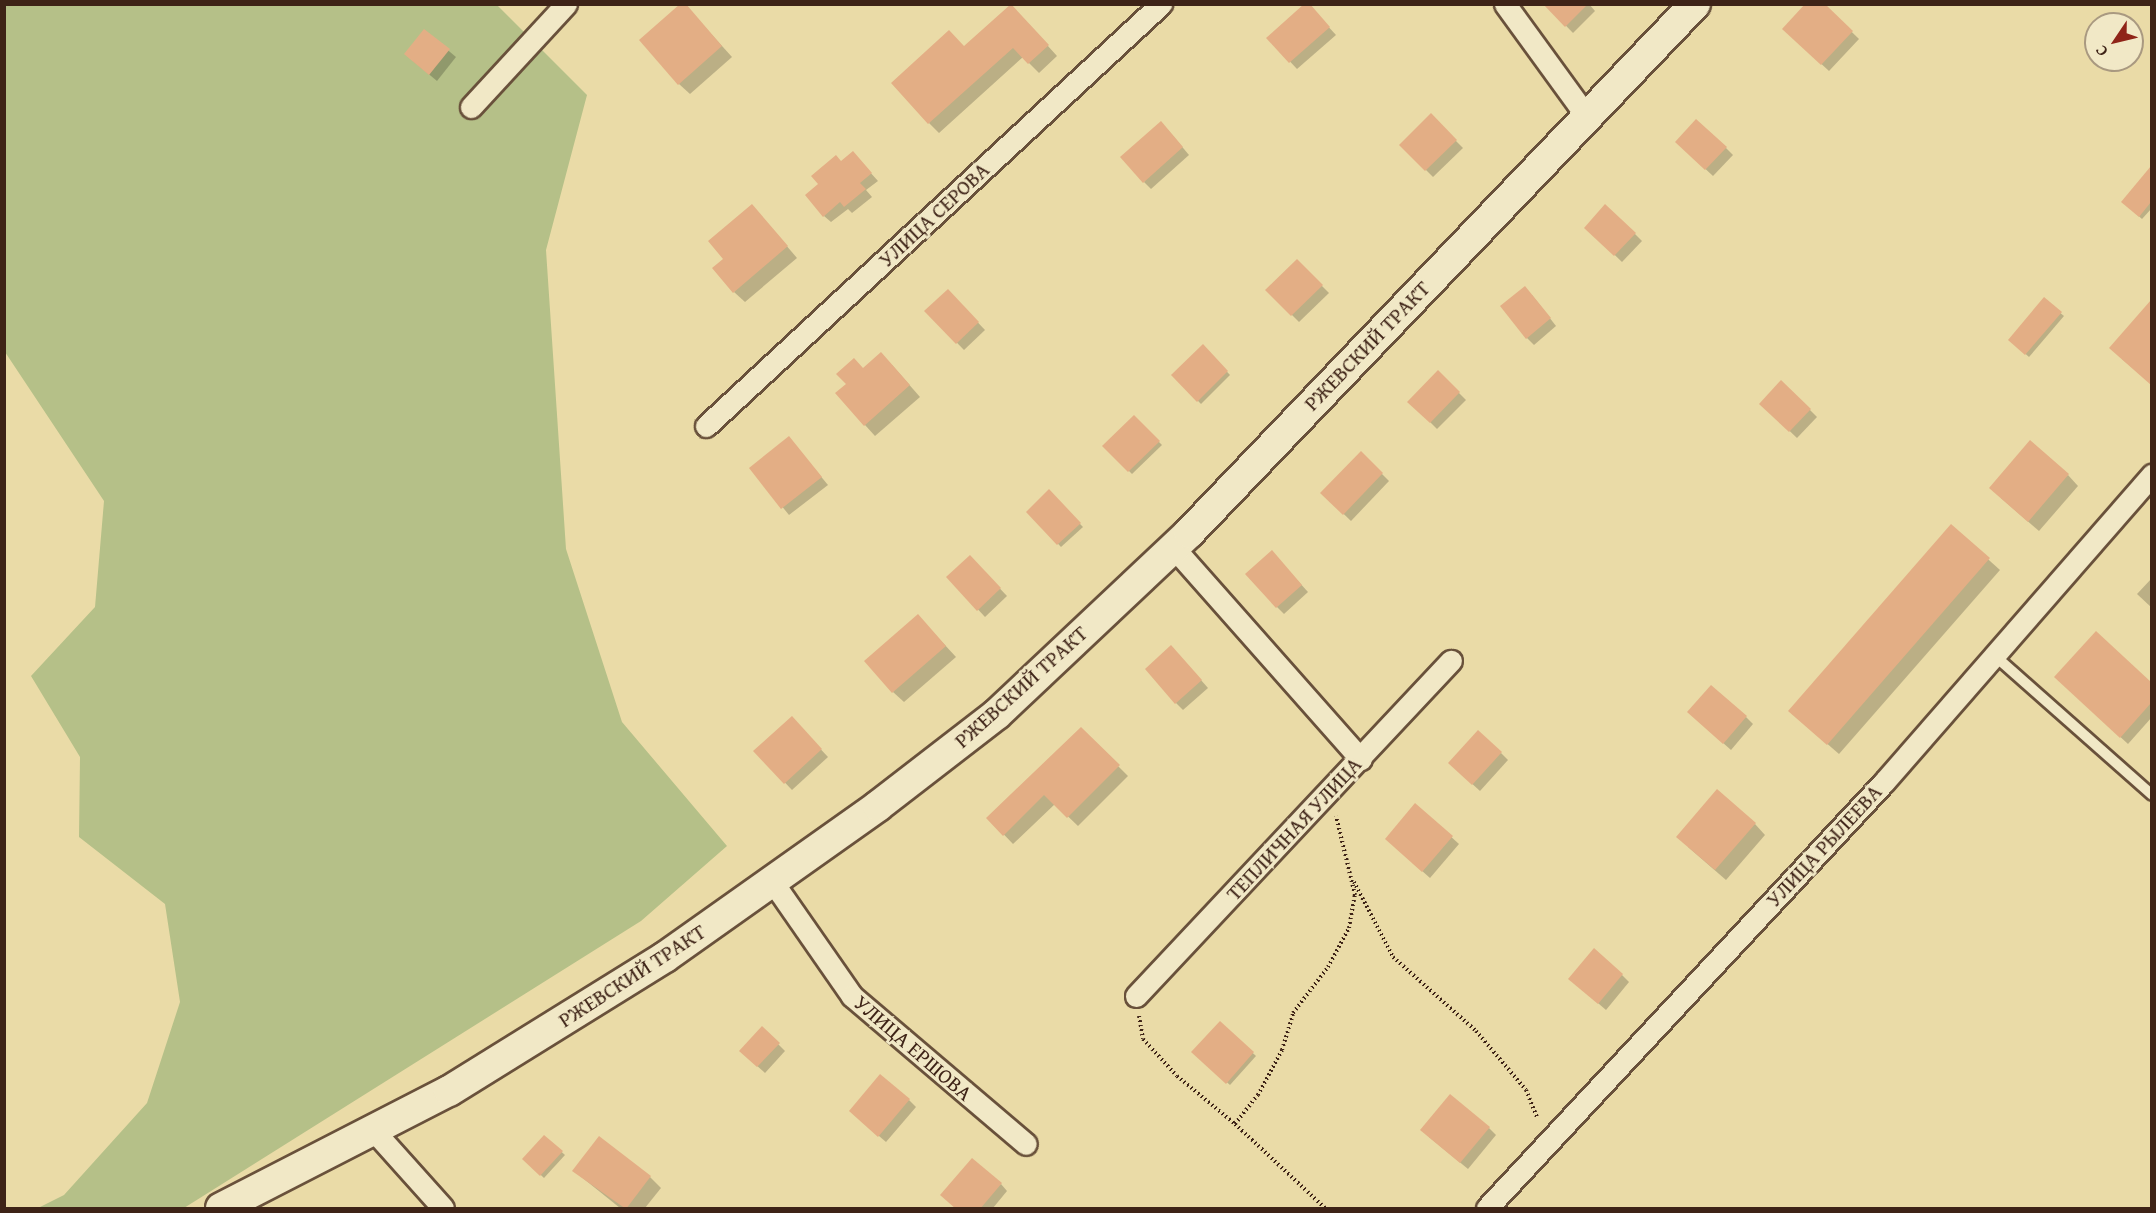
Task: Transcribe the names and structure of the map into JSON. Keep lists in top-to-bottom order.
{
  "streets": {
    "main road": ["РЖЕВСКИЙ ТРАКТ"],
    "street": [
      "УЛИЦА СЕРОВА",
      "ТЕПЛИЧНАЯ УЛИЦА",
      "УЛИЦА РЫЛЕЕВА",
      "УЛИЦА ЕРШОВА"
    ]
  },
  "crossings": [
    ["РЖЕВСКИЙ ТРАКТ", "УЛИЦА ЕРШОВА"]
  ],
  "north": "bottom left"
}
